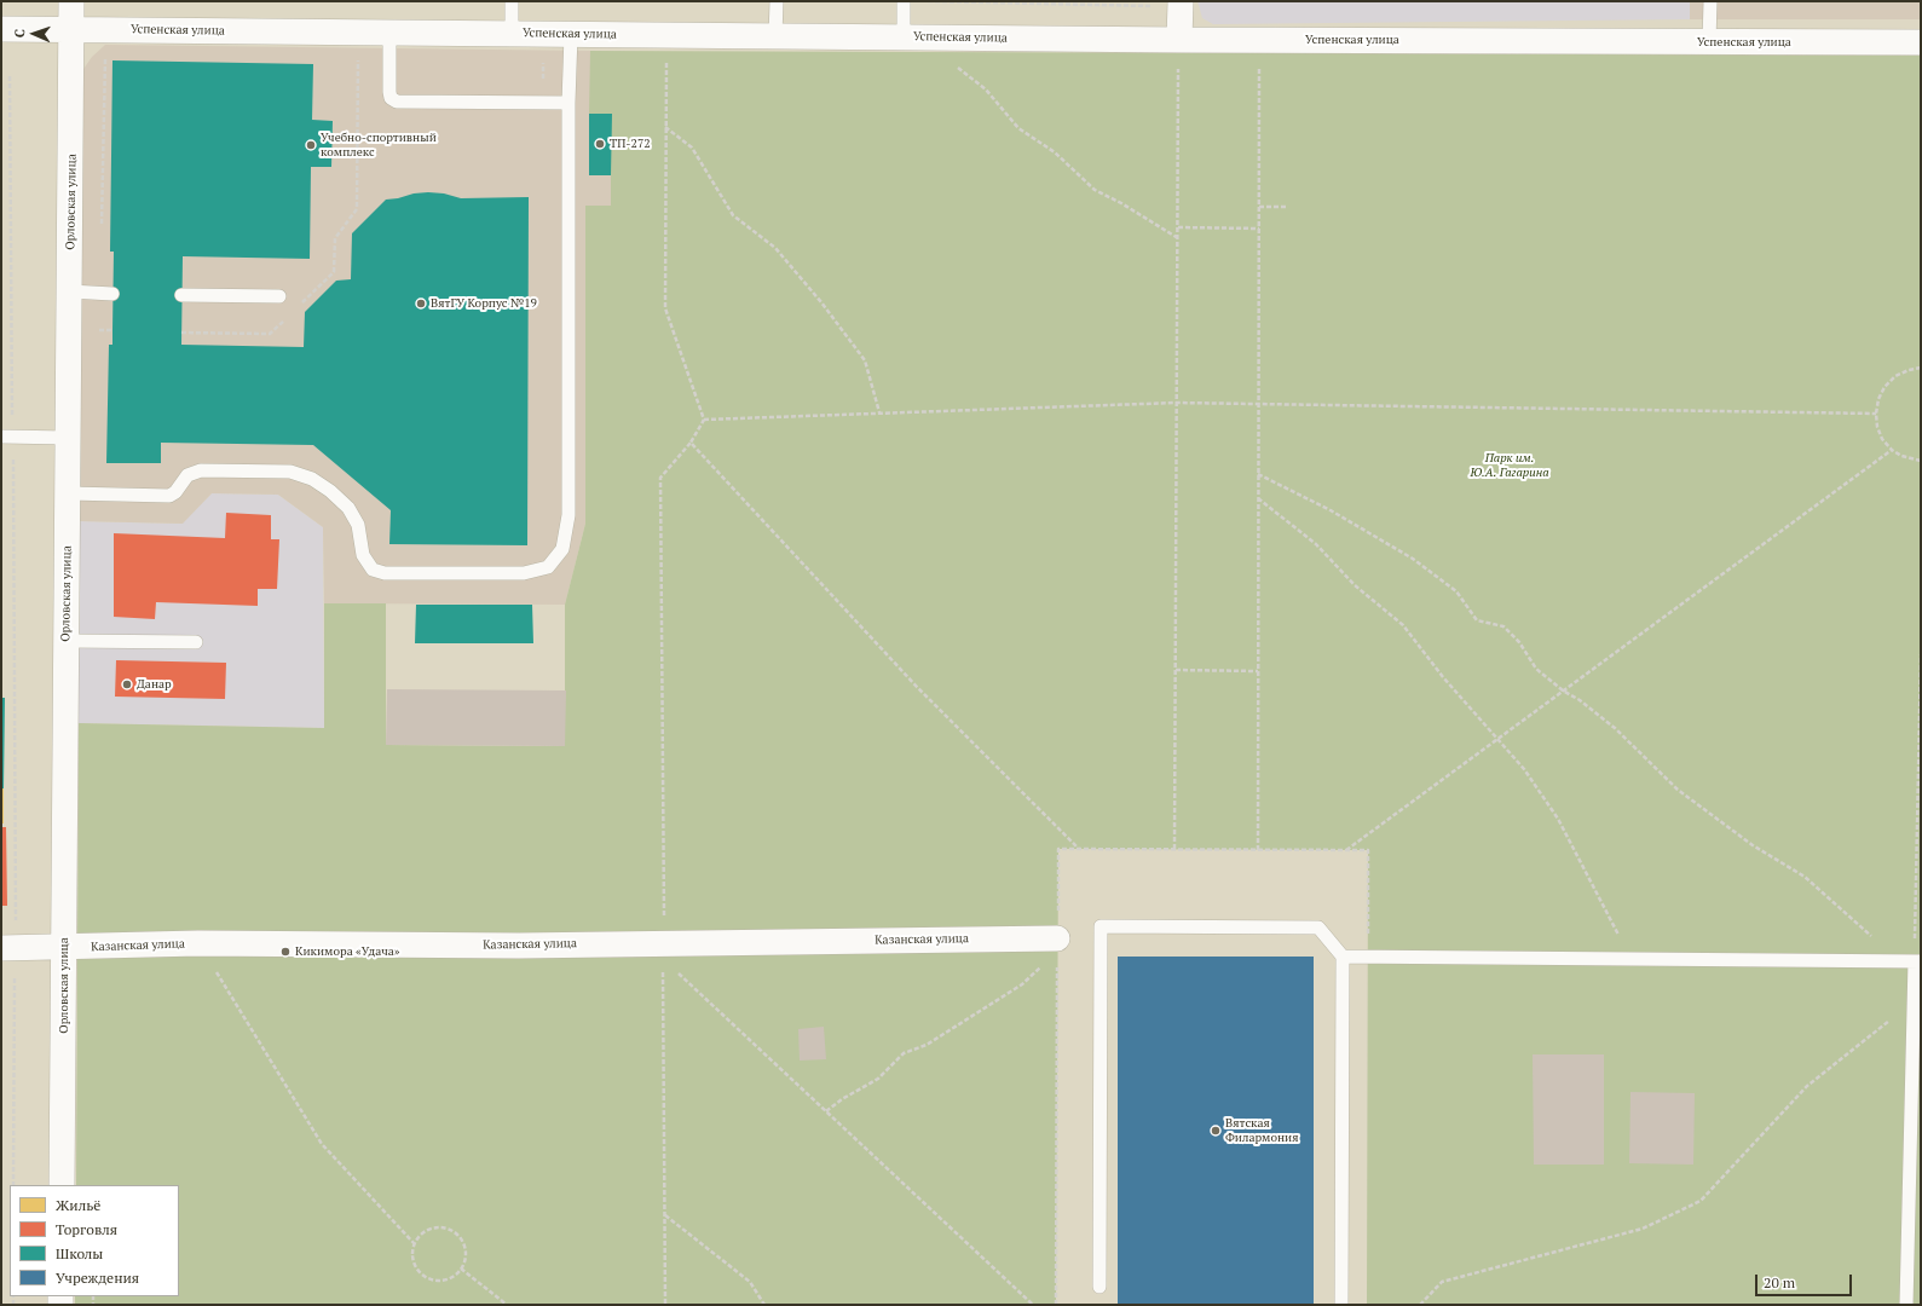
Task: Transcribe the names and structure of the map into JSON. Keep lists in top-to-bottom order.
{
  "streets": {
    "street": ["Успенская улица", "Орловская улица", "Казанская улица"]
  },
  "crossings": [
    ["Успенская улица", "Орловская улица"],
    ["Орловская улица", "Казанская улица"]
  ],
  "parks": ["Парк им. Ю.А. Гагарина"],
  "places": [
    "ТП-272",
    "Учебно-спортивный комплекс",
    "ВятГУ Корпус №19",
    "Данар",
    "Кикимора «Удача»",
    "Вятская Филармония"
  ],
  "legend": [
    "Жильё",
    "Торговля",
    "Школы",
    "Учреждения"
  ],
  "scale_bar": "20 m",
  "north": "left"
}
